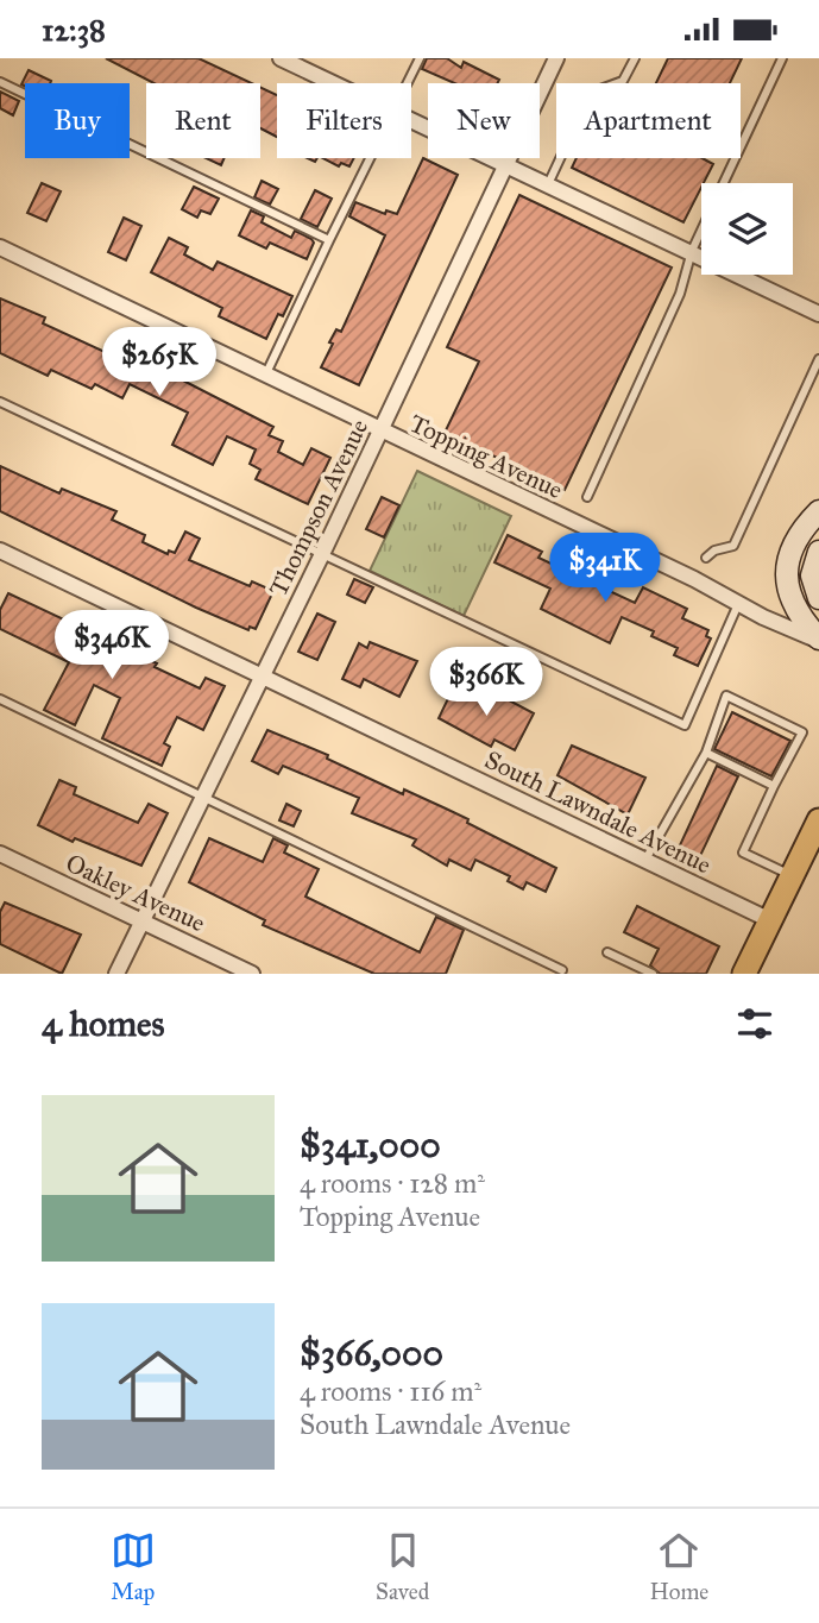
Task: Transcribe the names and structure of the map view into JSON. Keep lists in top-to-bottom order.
{
  "streets": {
    "street": [
      "Topping Avenue",
      "Thompson Avenue",
      "South Lawndale Avenue",
      "Oakley Avenue"
    ]
  },
  "crossings": [
    ["Topping Avenue", "Thompson Avenue"],
    ["Thompson Avenue", "South Lawndale Avenue"],
    ["Thompson Avenue", "Oakley Avenue"]
  ],
  "page": {
    "status": "12:38",
    "chip": [
      "Buy",
      "Rent",
      "Filters",
      "New",
      "Apartment"
    ],
    "price": [
      "$265K",
      "$341K",
      "$346K",
      "$366K"
    ],
    "heading": "4 homes",
    "list": [
      {
        "name": "$341,000",
        "note": "4 rooms · 128 m² · Topping Avenue"
      },
      {
        "name": "$366,000",
        "note": "4 rooms · 116 m² · South Lawndale Avenue"
      }
    ],
    "tabs": ["Map", "Saved", "Home"]
  }
}
